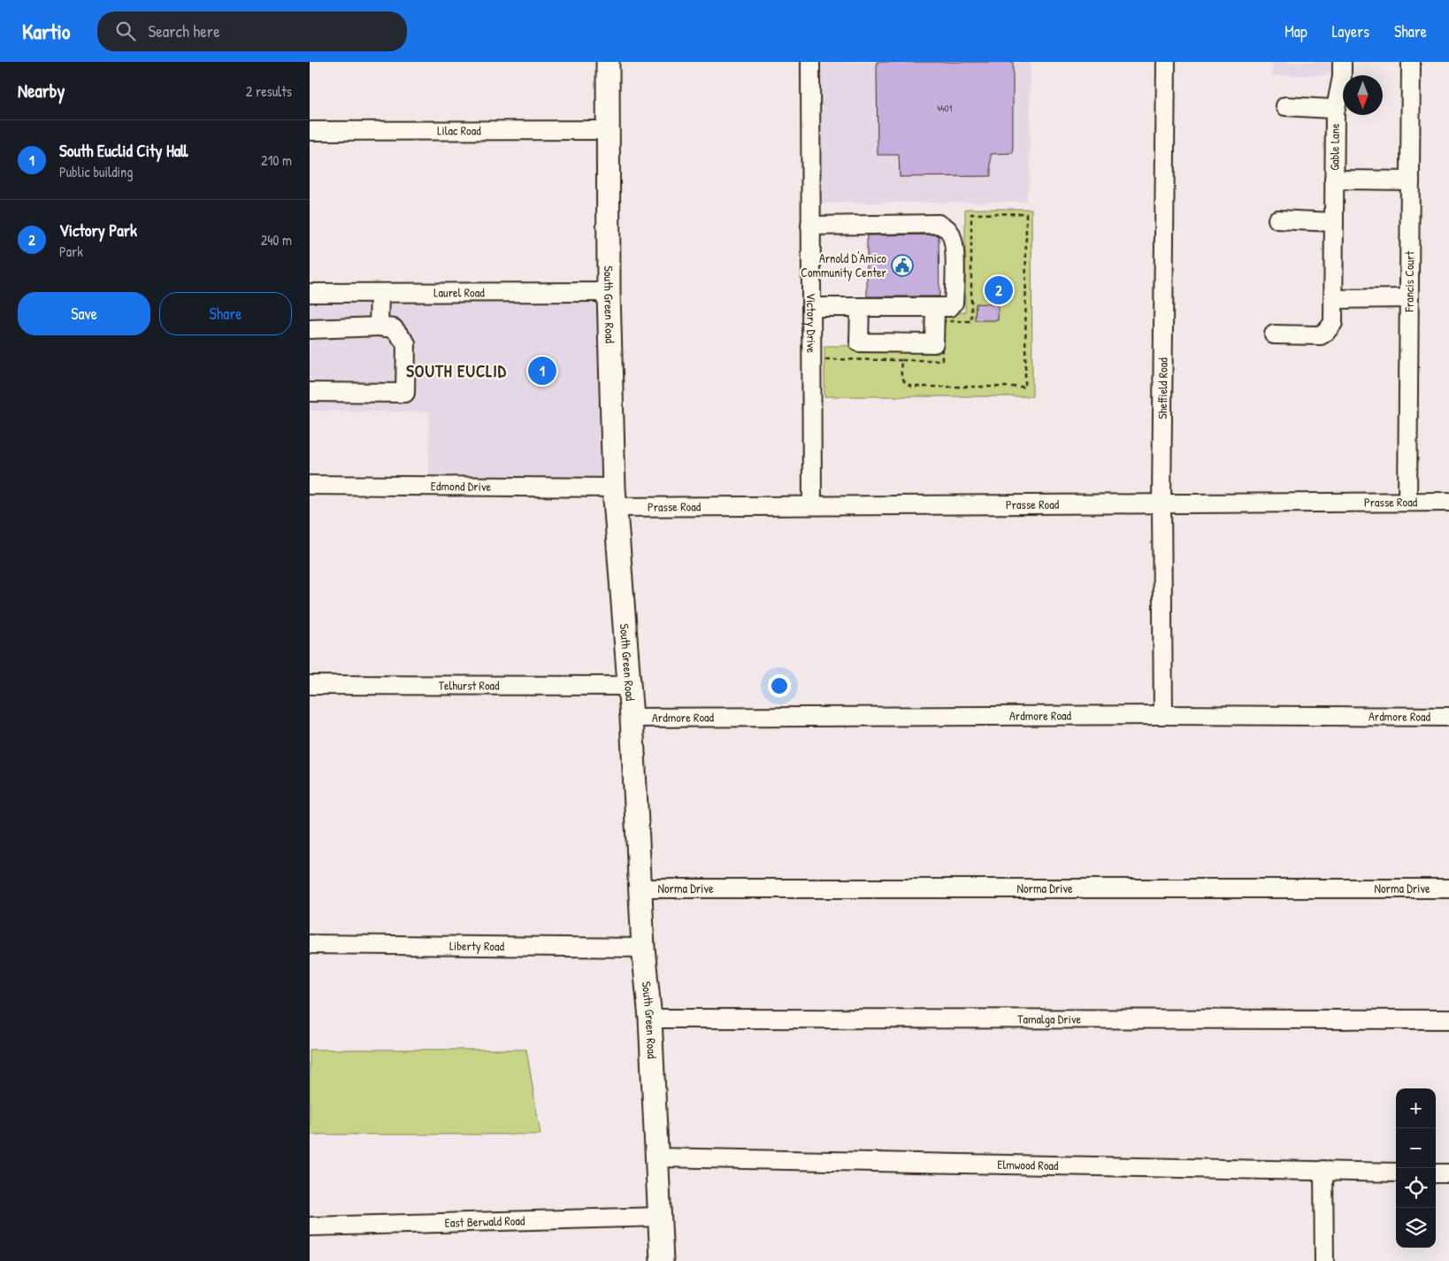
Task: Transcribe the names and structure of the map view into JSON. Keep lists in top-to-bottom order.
{
  "streets": {
    "main road": ["South Green Road"],
    "street": [
      "Lilac Road",
      "Gable Lane",
      "Francis Court",
      "Laurel Road",
      "Victory Drive",
      "Sheffield Road",
      "Edmond Drive",
      "Prasse Road",
      "Telhurst Road",
      "Ardmore Road",
      "Norma Drive",
      "Liberty Road",
      "Tamalga Drive",
      "Elmwood Road",
      "East Berwald Road"
    ]
  },
  "crossings": [
    ["Lilac Road", "South Green Road"],
    ["Gable Lane", "Francis Court"],
    ["Francis Court", "Prasse Road"],
    ["Laurel Road", "South Green Road"],
    ["South Green Road", "Edmond Drive"],
    ["South Green Road", "Prasse Road"],
    ["South Green Road", "Telhurst Road"],
    ["South Green Road", "Ardmore Road"],
    ["South Green Road", "Norma Drive"],
    ["South Green Road", "Liberty Road"],
    ["South Green Road", "Tamalga Drive"],
    ["South Green Road", "Elmwood Road"],
    ["South Green Road", "East Berwald Road"],
    ["Victory Drive", "Prasse Road"],
    ["Sheffield Road", "Prasse Road"],
    ["Sheffield Road", "Ardmore Road"],
    ["Edmond Drive", "Prasse Road"]
  ],
  "districts": ["SOUTH EUCLID"],
  "places": {
    "public building": ["Arnold D'Amico Community Center"]
  },
  "house_numbers": ["4401"],
  "north": "bottom",
  "page": {
    "header": "Kartio",
    "search": "Search here",
    "nav": ["Map", "Layers", "Share"],
    "heading": ["Nearby", "2 results"],
    "list": [
      {
        "mark": "1",
        "name": "South Euclid City Hall",
        "note": "Public building",
        "value": "210 m"
      },
      {
        "mark": "2",
        "name": "Victory Park",
        "note": "Park",
        "value": "240 m"
      }
    ],
    "pins": ["2", "1"],
    "buttons": ["Save", "Share"],
    "map_buttons": ["+", "−"]
  }
}
